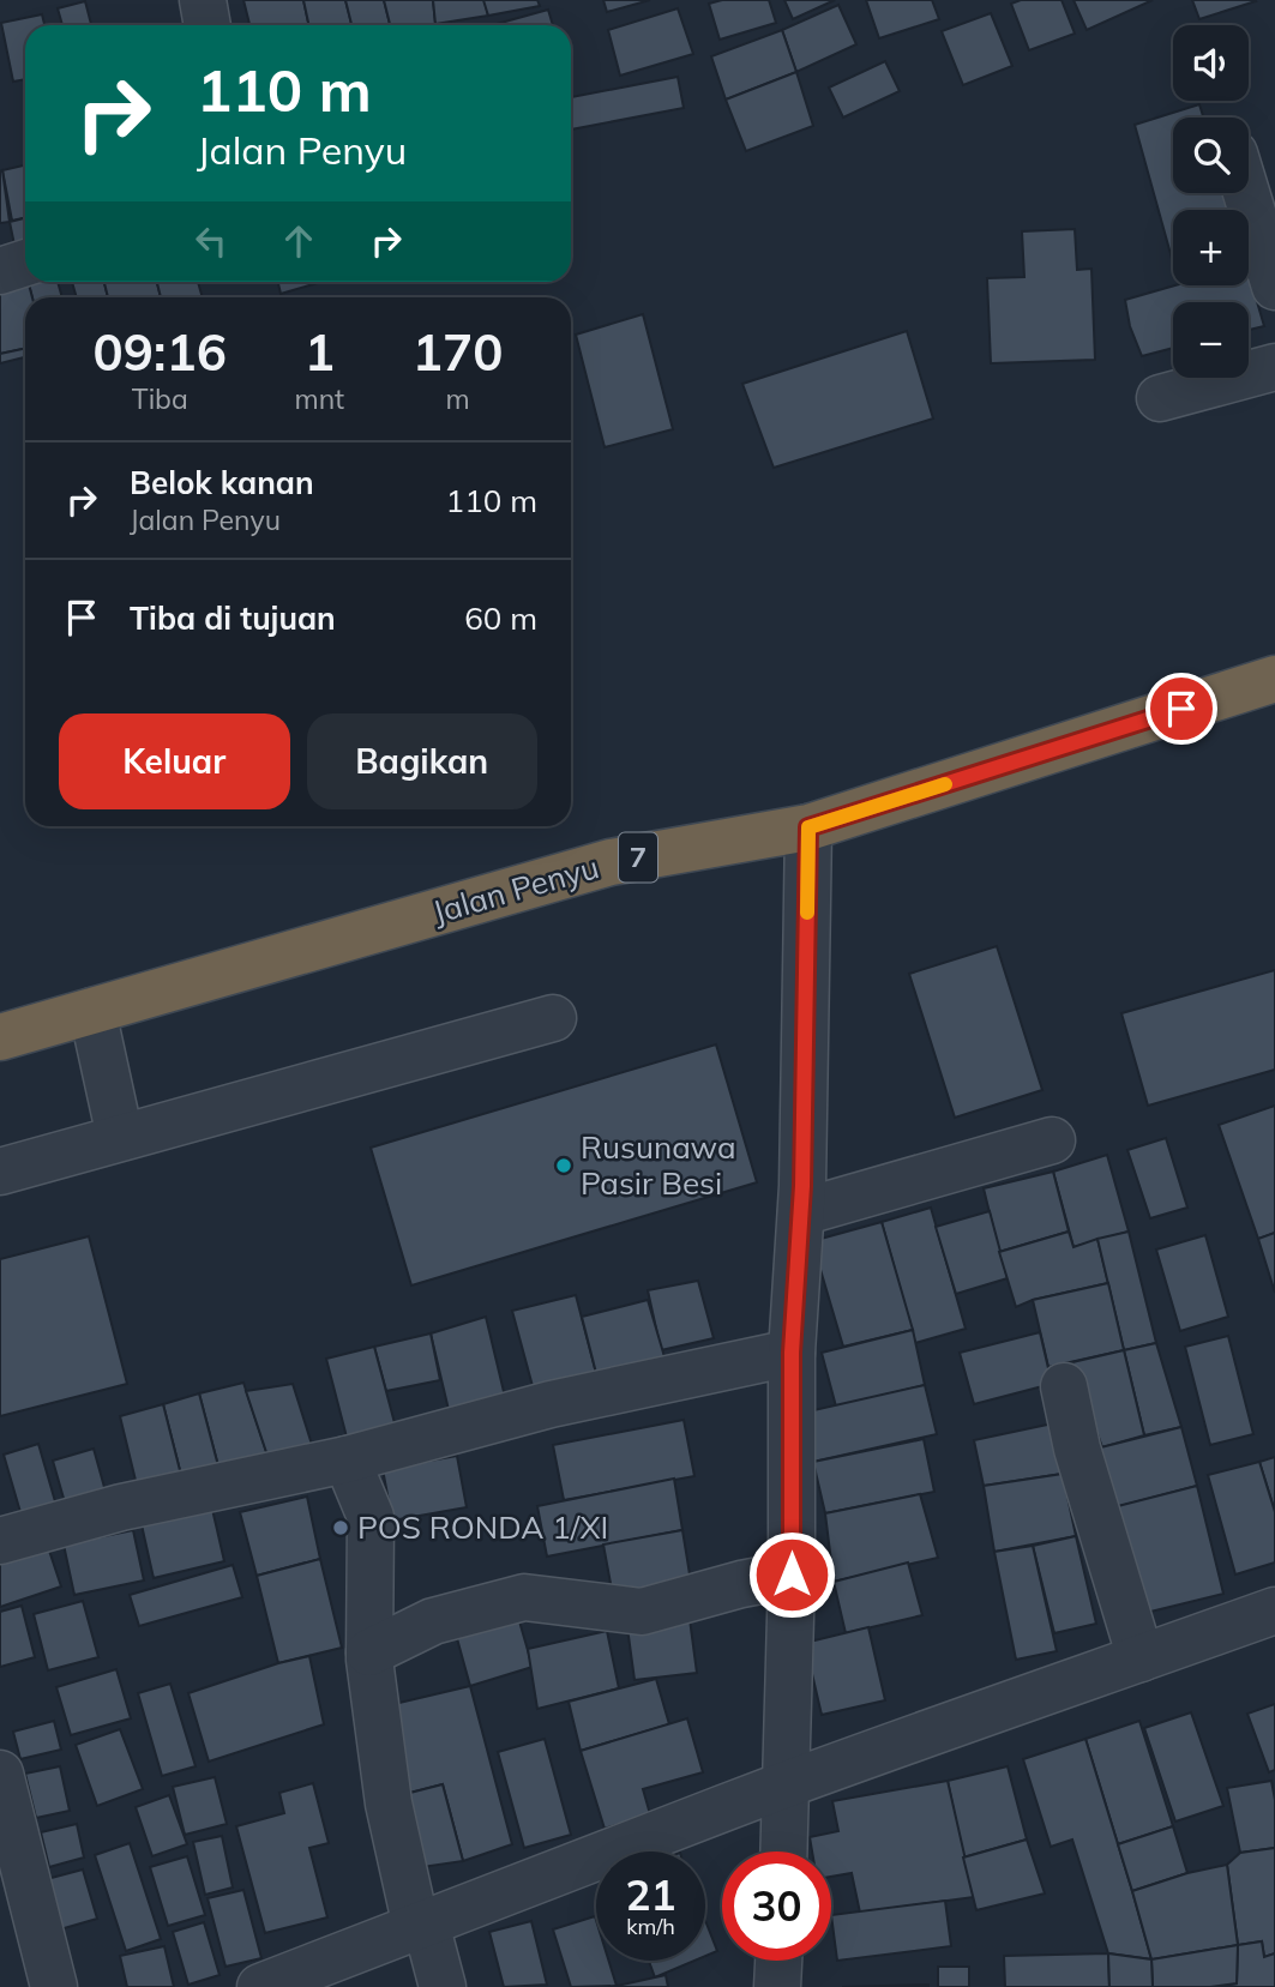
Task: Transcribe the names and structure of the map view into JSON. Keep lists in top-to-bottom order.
{
  "streets": {
    "highway": ["7", "Jalan Penyu"]
  },
  "places": ["Rusunawa Pasir Besi", "POS RONDA 1/XI"],
  "page": {
    "map_buttons": ["+", "−"],
    "turn": ["110 m", "Jalan Penyu"],
    "eta": [
      "09:16",
      "Tiba",
      "1",
      "mnt",
      "170",
      "m"
    ],
    "list": [
      {
        "name": "Belok kanan",
        "note": "Jalan Penyu",
        "value": "110 m"
      },
      {
        "name": "Tiba di tujuan",
        "value": "60 m"
      }
    ],
    "buttons": ["Keluar", "Bagikan"],
    "speed": "21 km/h",
    "limit": "30"
  }
}
